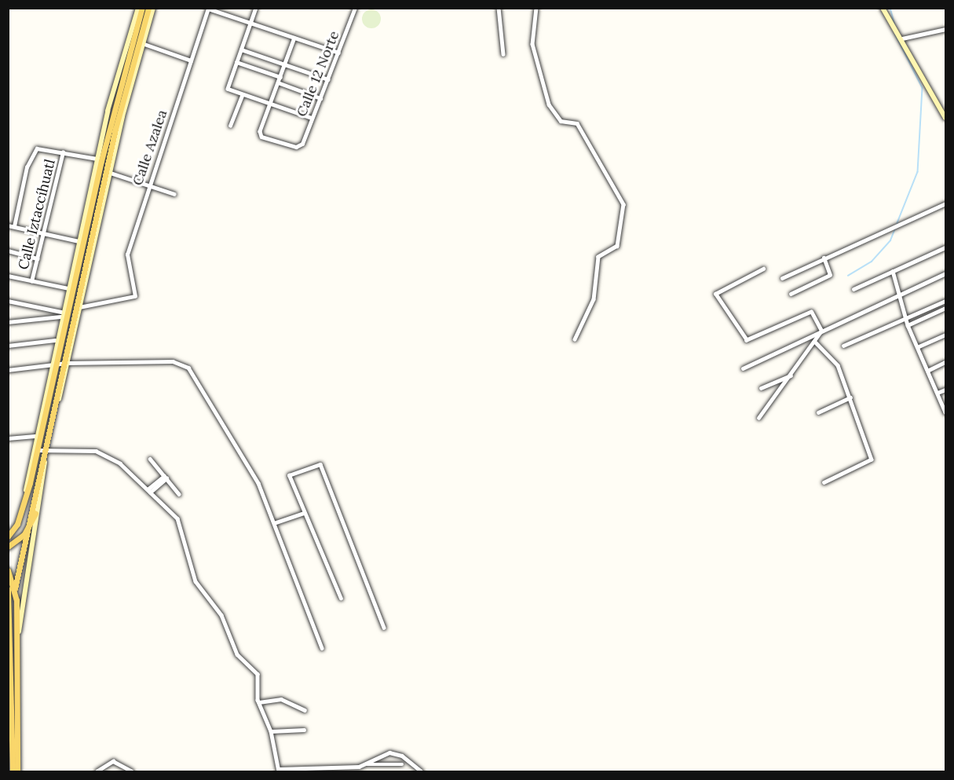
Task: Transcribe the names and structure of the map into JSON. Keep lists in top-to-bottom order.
{
  "streets": {
    "street": ["Calle 12 Norte", "Calle Azalea", "Calle Iztaccíhuatl"]
  }
}
